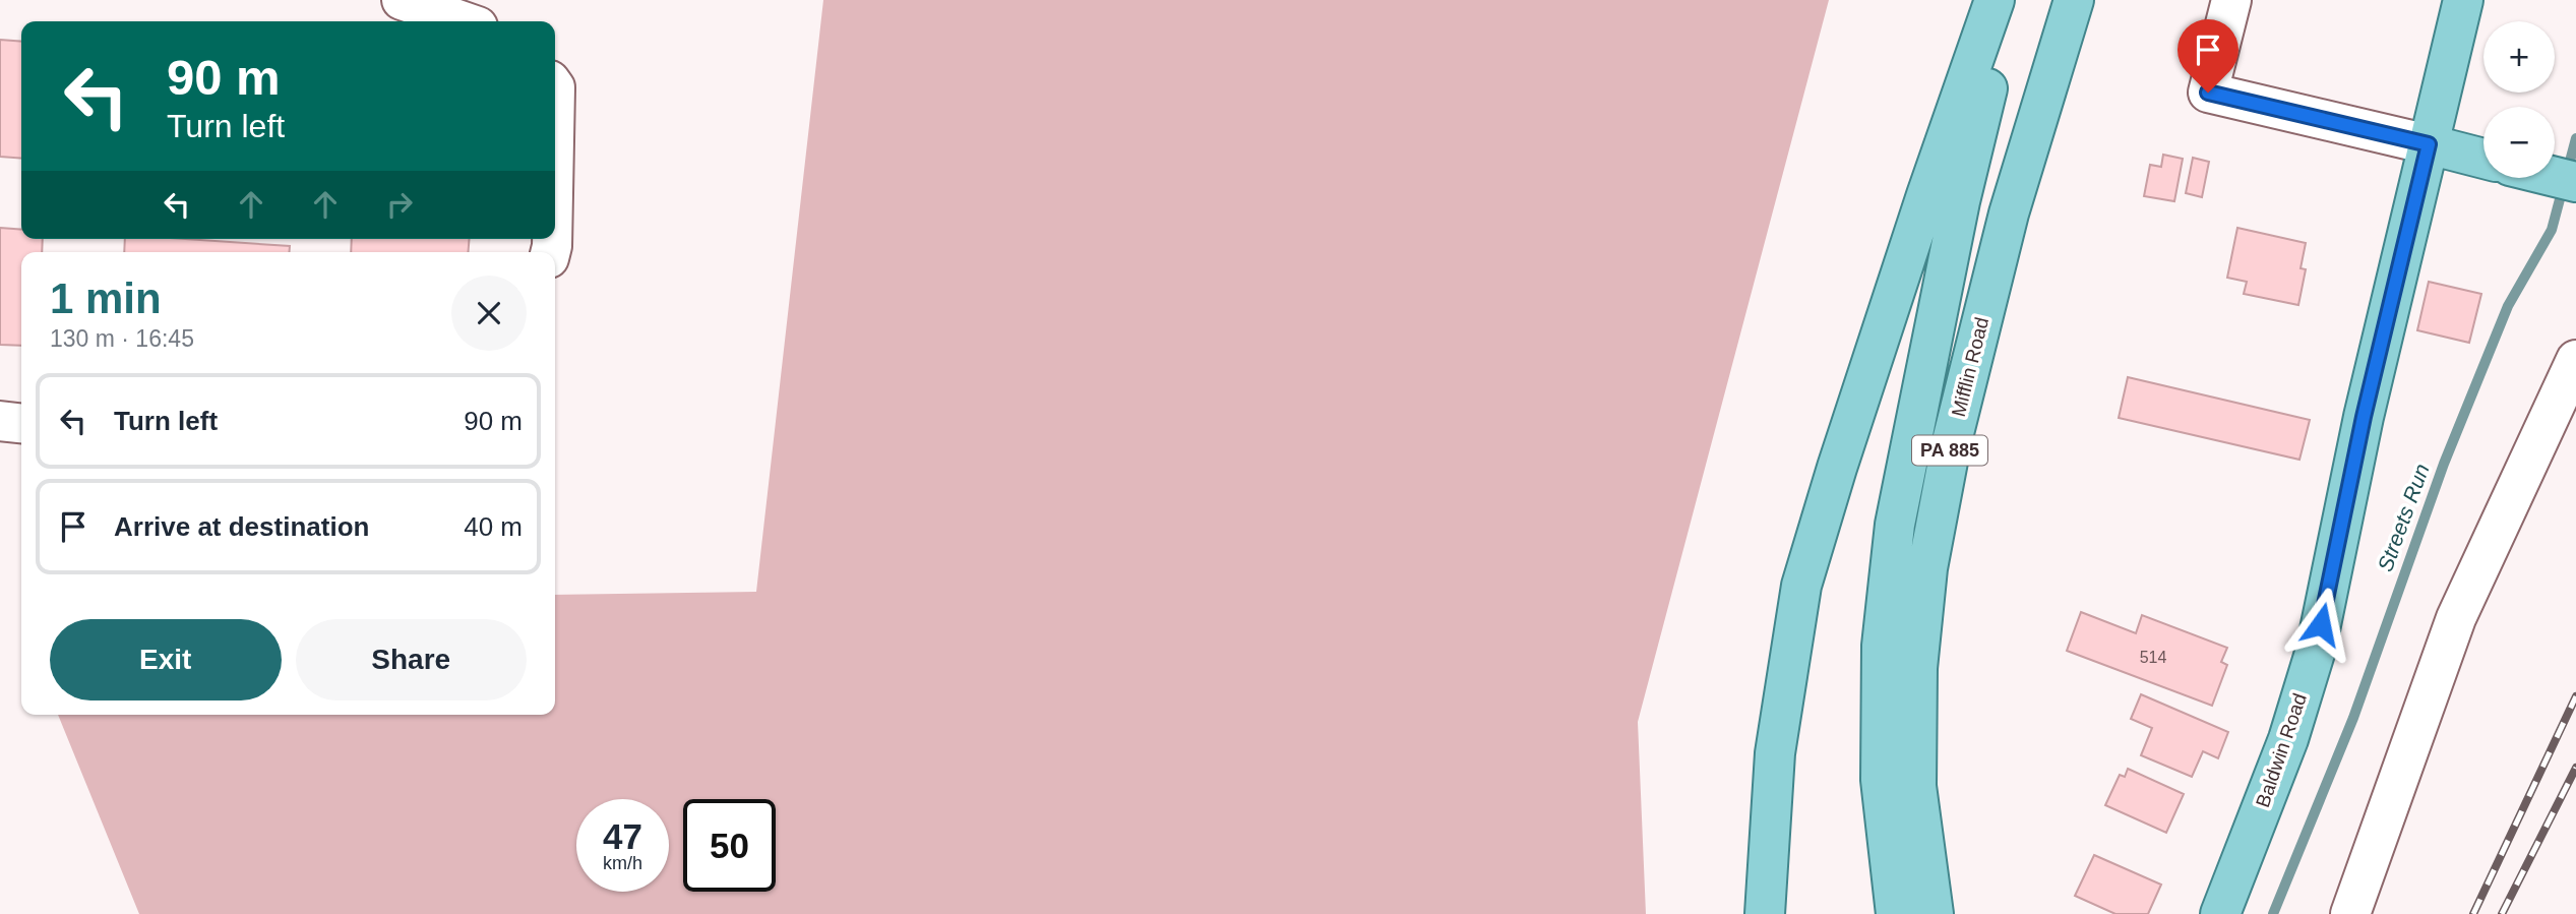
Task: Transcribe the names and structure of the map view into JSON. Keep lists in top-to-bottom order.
{
  "streets": {
    "main road": ["Mifflin Road", "PA 885", "Baldwin Road"]
  },
  "water": ["Streets Run"],
  "house_numbers": ["514"],
  "page": {
    "map_buttons": ["+", "−"],
    "turn": ["90 m", "Turn left"],
    "heading": ["1 min", "130 m · 16:45"],
    "list": [
      {
        "name": "Turn left",
        "value": "90 m"
      },
      {
        "name": "Arrive at destination",
        "value": "40 m"
      }
    ],
    "buttons": ["Exit", "Share"],
    "speed": "47 km/h",
    "limit": "50"
  }
}
